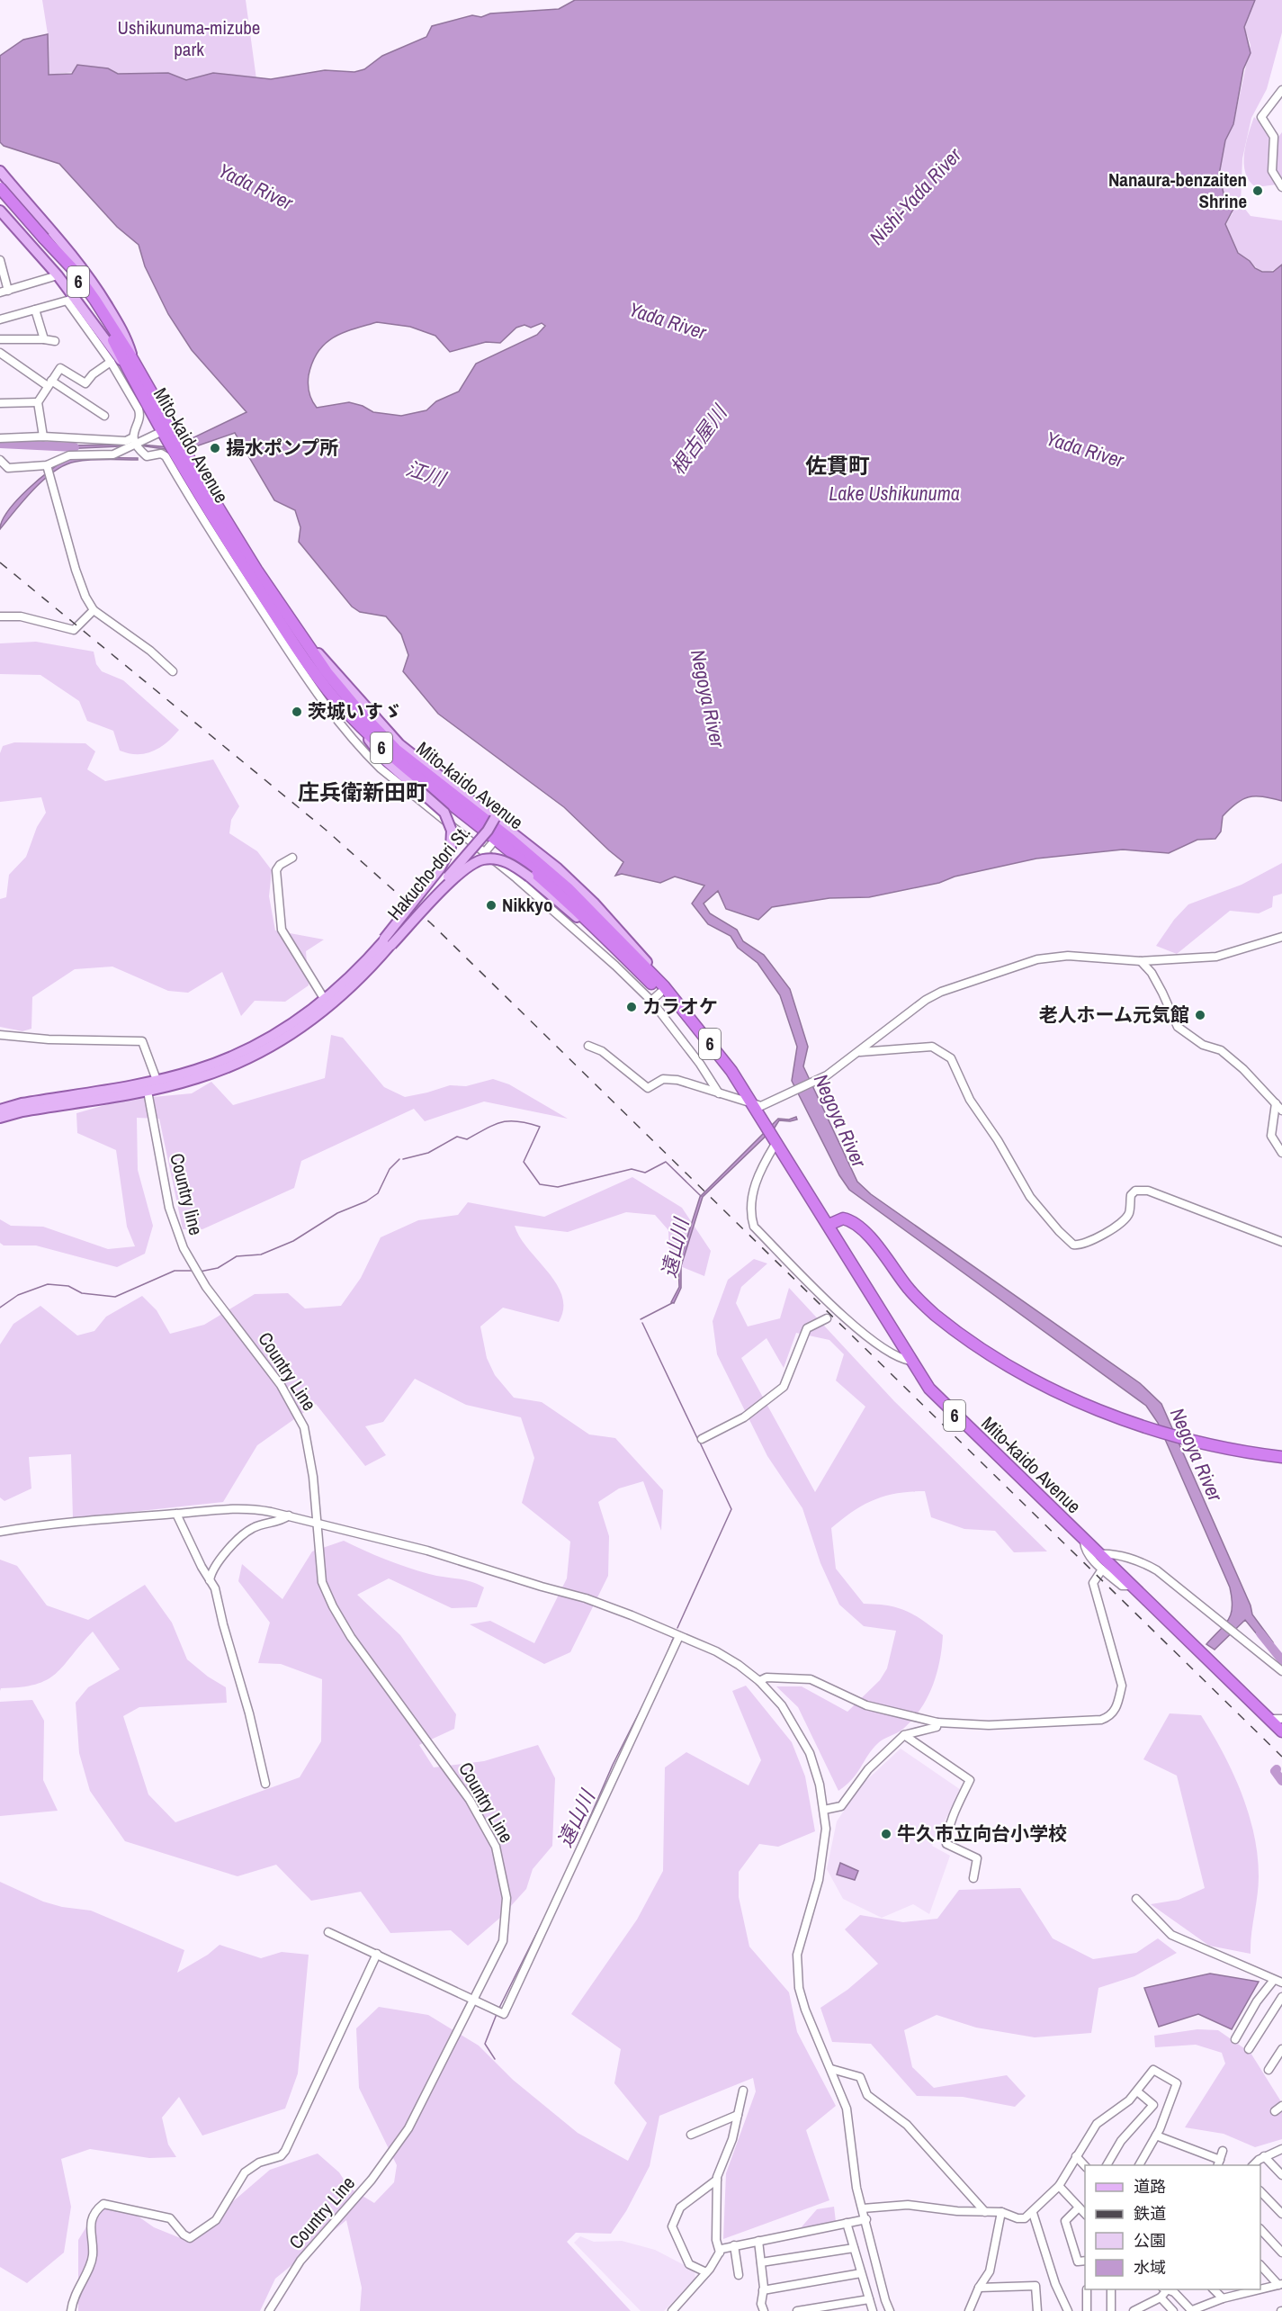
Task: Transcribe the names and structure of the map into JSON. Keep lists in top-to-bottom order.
{
  "streets": {
    "highway": ["6", "Mito-kaido Avenue"],
    "main road": ["Hakucho-dori St."],
    "street": ["Country line", "Country Line"]
  },
  "crossings": [
    ["6", "Mito-kaido Avenue"],
    ["Hakucho-dori St.", "Country line"],
    ["Country line", "Country Line"]
  ],
  "districts": ["佐貫町", "庄兵衛新田町"],
  "water": [
    "Yada River",
    "Nishi-Yada River",
    "根古屋川",
    "江川",
    "Lake Ushikunuma",
    "Negoya River",
    "遠山川"
  ],
  "parks": ["Ushikunuma-mizube park"],
  "places": [
    "Nanaura-benzaiten Shrine",
    "揚水ポンプ所",
    "茨城いすゞ",
    "Nikkyo",
    "カラオケ",
    "老人ホーム元気館",
    "牛久市立向台小学校"
  ],
  "legend": [
    "道路",
    "鉄道",
    "公園",
    "水域"
  ]
}
